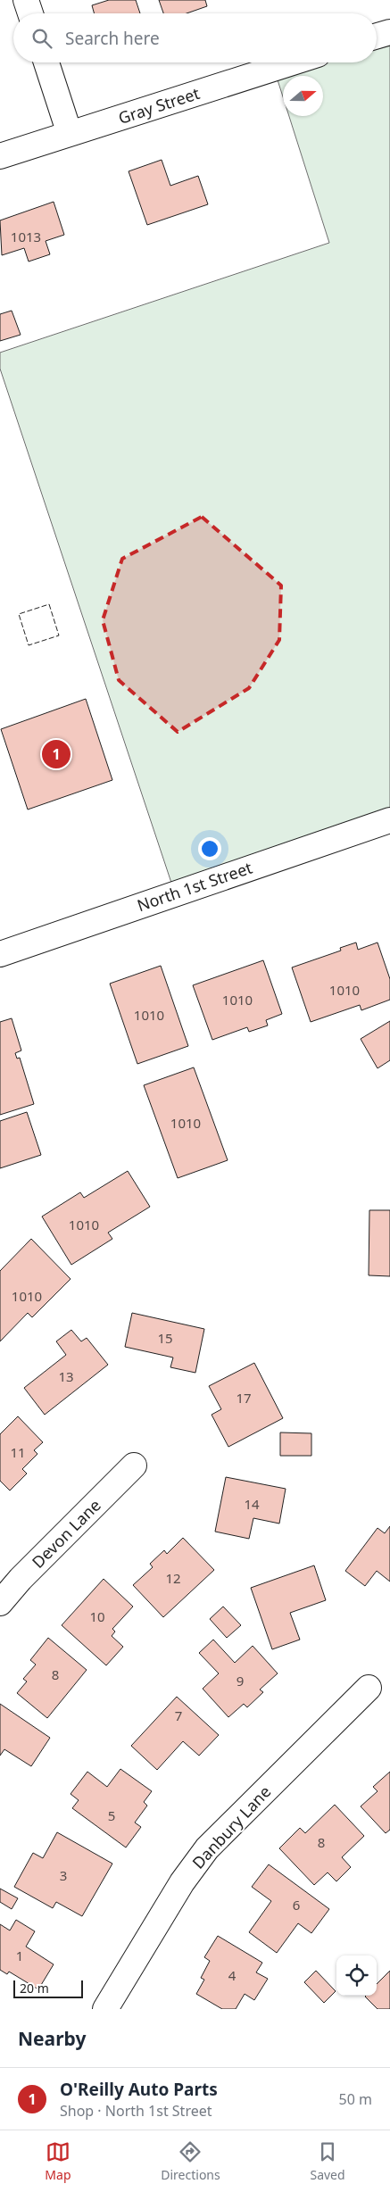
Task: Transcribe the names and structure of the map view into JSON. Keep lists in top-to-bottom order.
{
  "streets": {
    "street": [
      "Gray Street",
      "North 1st Street",
      "Devon Lane",
      "Danbury Lane"
    ]
  },
  "house_numbers": [
    "1013",
    "1010",
    "1010",
    "1010",
    "1010",
    "1010",
    "1010",
    "15",
    "13",
    "17",
    "11",
    "14",
    "12",
    "10",
    "8",
    "9",
    "7",
    "5",
    "8",
    "3",
    "6",
    "1",
    "4"
  ],
  "scale_bar": "20 m",
  "north": "right",
  "page": {
    "search": "Search here",
    "pins": "1",
    "scale": "20 m",
    "heading": "Nearby",
    "list": [
      {
        "mark": "1",
        "name": "O'Reilly Auto Parts",
        "note": "Shop · North 1st Street",
        "value": "50 m"
      }
    ],
    "nav": ["Map", "Directions", "Saved"]
  }
}
